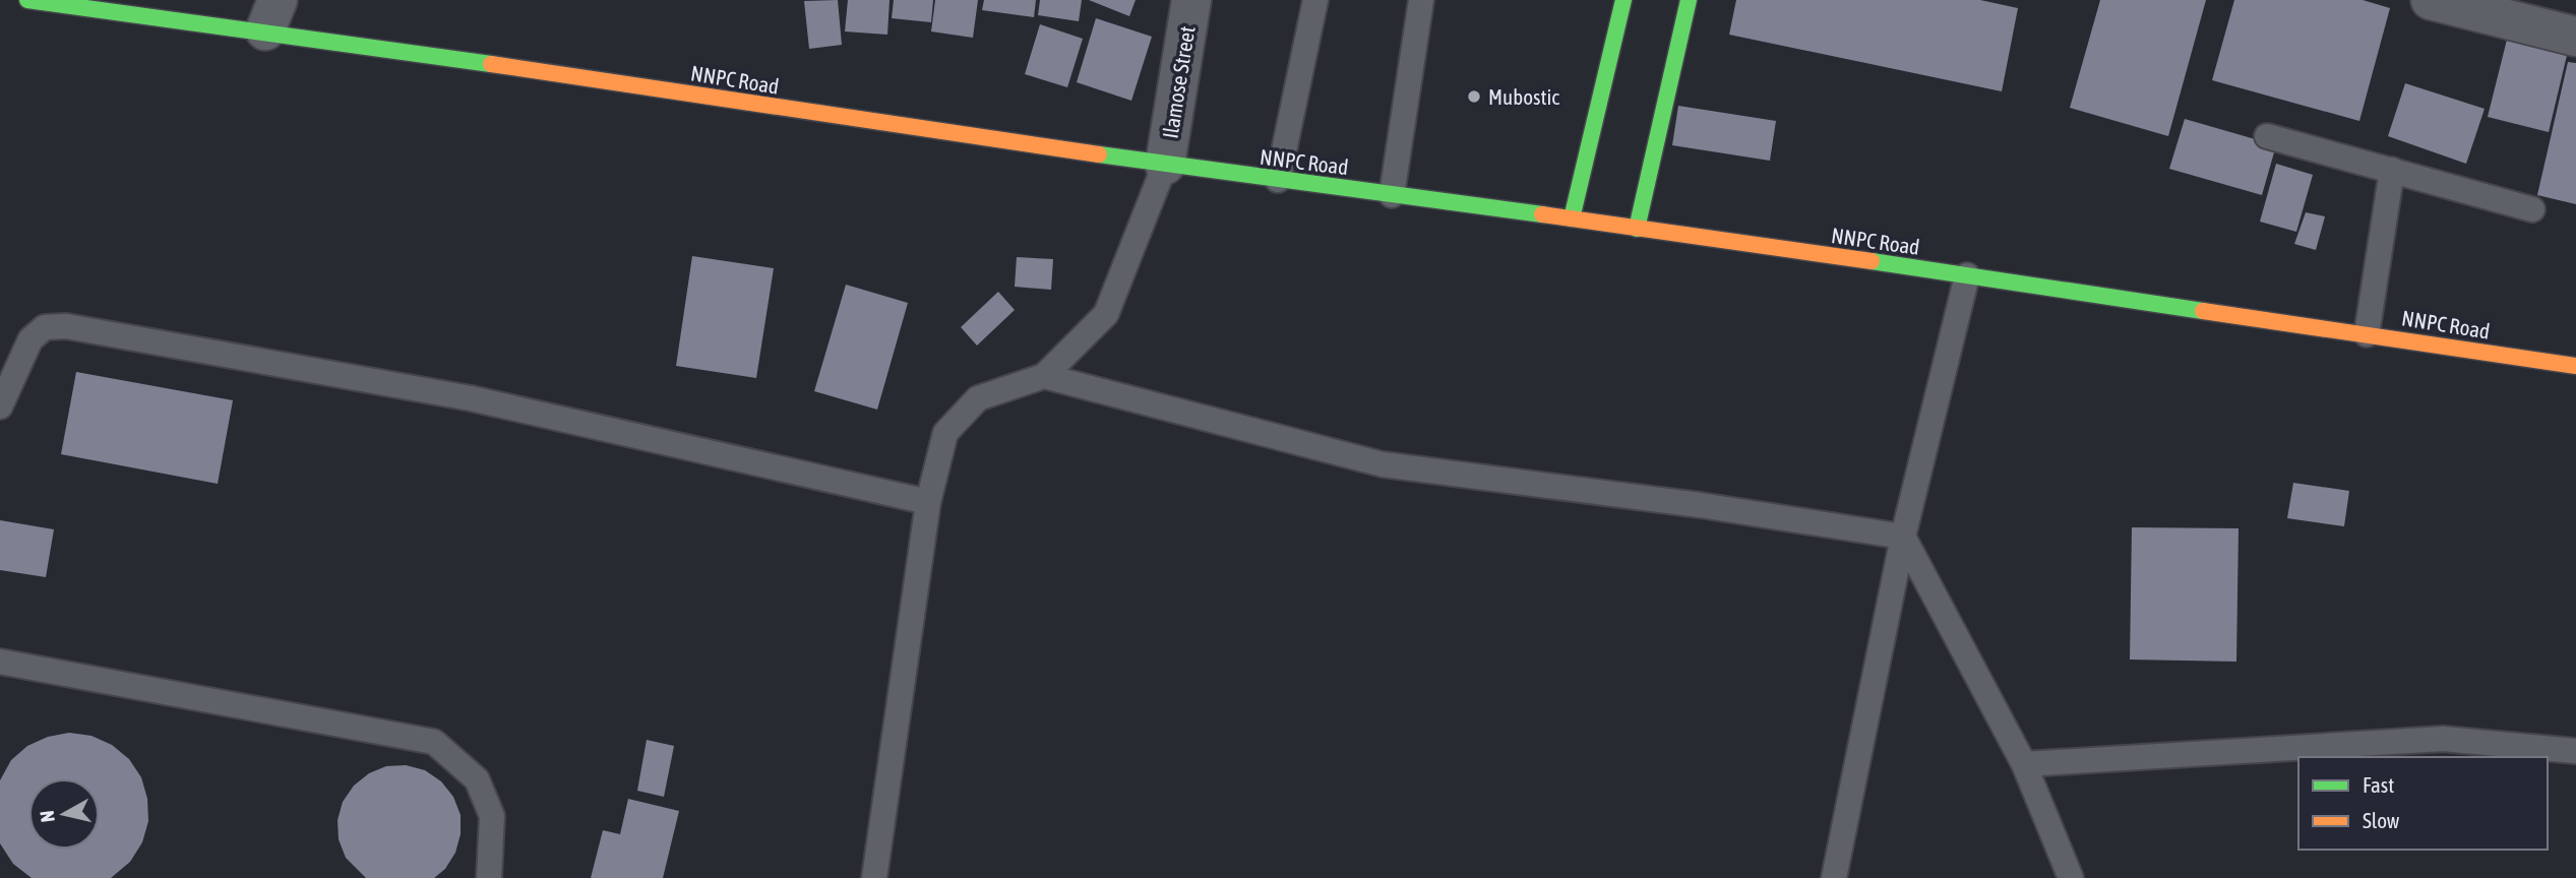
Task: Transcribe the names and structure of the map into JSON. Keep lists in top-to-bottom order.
{
  "streets": {
    "street": ["NNPC Road", "Ilamose Street"]
  },
  "crossings": [
    ["NNPC Road", "Ilamose Street"]
  ],
  "places": ["Mubostic"],
  "legend": ["Fast", "Slow"],
  "north": "left"
}
